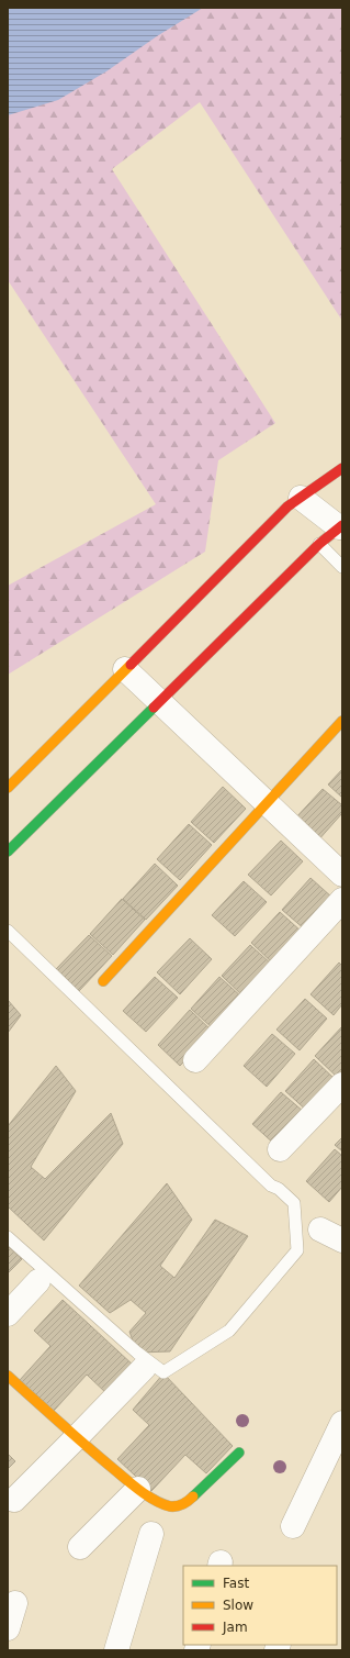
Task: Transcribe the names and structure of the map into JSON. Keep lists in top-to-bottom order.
{
  "legend": ["Fast", "Slow", "Jam"]
}
